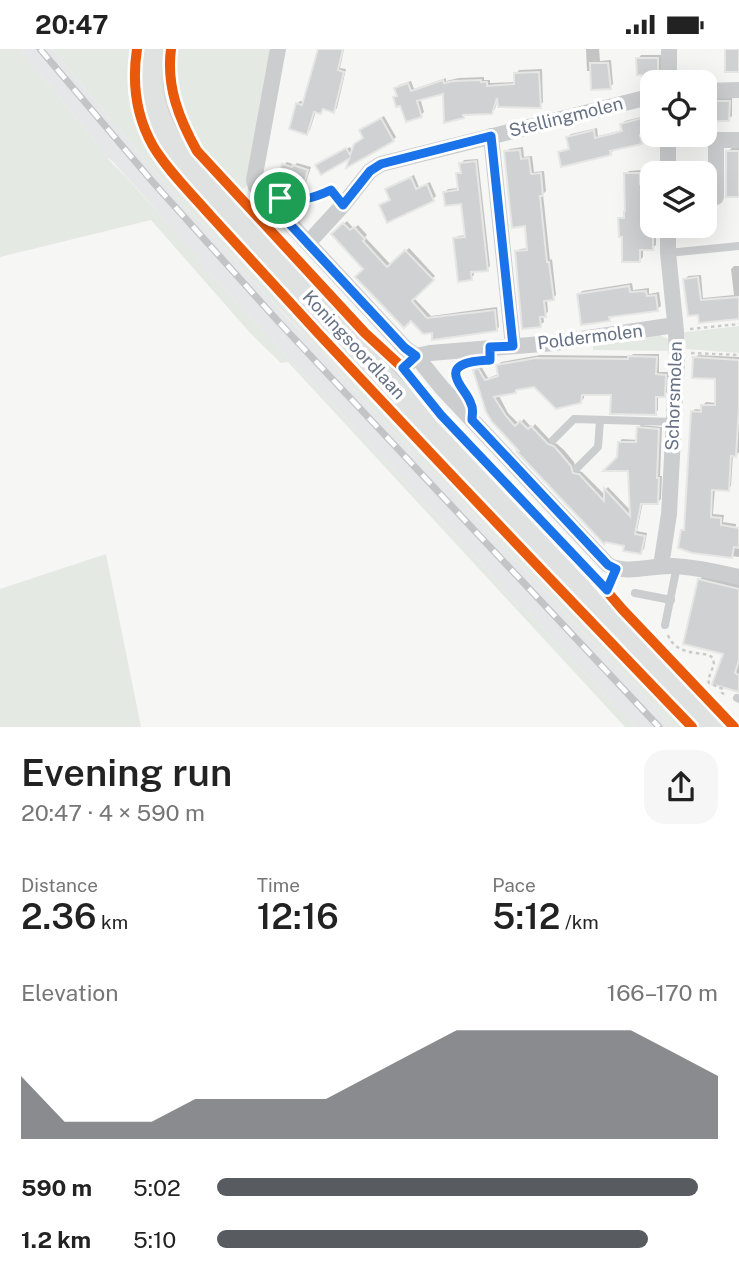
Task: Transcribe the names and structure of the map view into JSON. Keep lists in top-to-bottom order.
{
  "streets": {
    "street": [
      "Stellingmolen",
      "Poldermolen",
      "Koningsoordlaan",
      "Schorsmolen"
    ]
  },
  "crossings": [
    ["Poldermolen", "Schorsmolen"]
  ],
  "page": {
    "status": "20:47",
    "heading": ["Evening run", "20:47 · 4 × 590 m"],
    "stats": [
      ["Distance", "2.36 km"],
      ["Time", "12:16"],
      ["Pace", "5:12 /km"]
    ],
    "chart": ["Elevation", "166–170 m"],
    "list": [
      {
        "name": "590 m",
        "note": "5:02"
      },
      {
        "name": "1.2 km",
        "note": "5:10"
      }
    ]
  }
}
